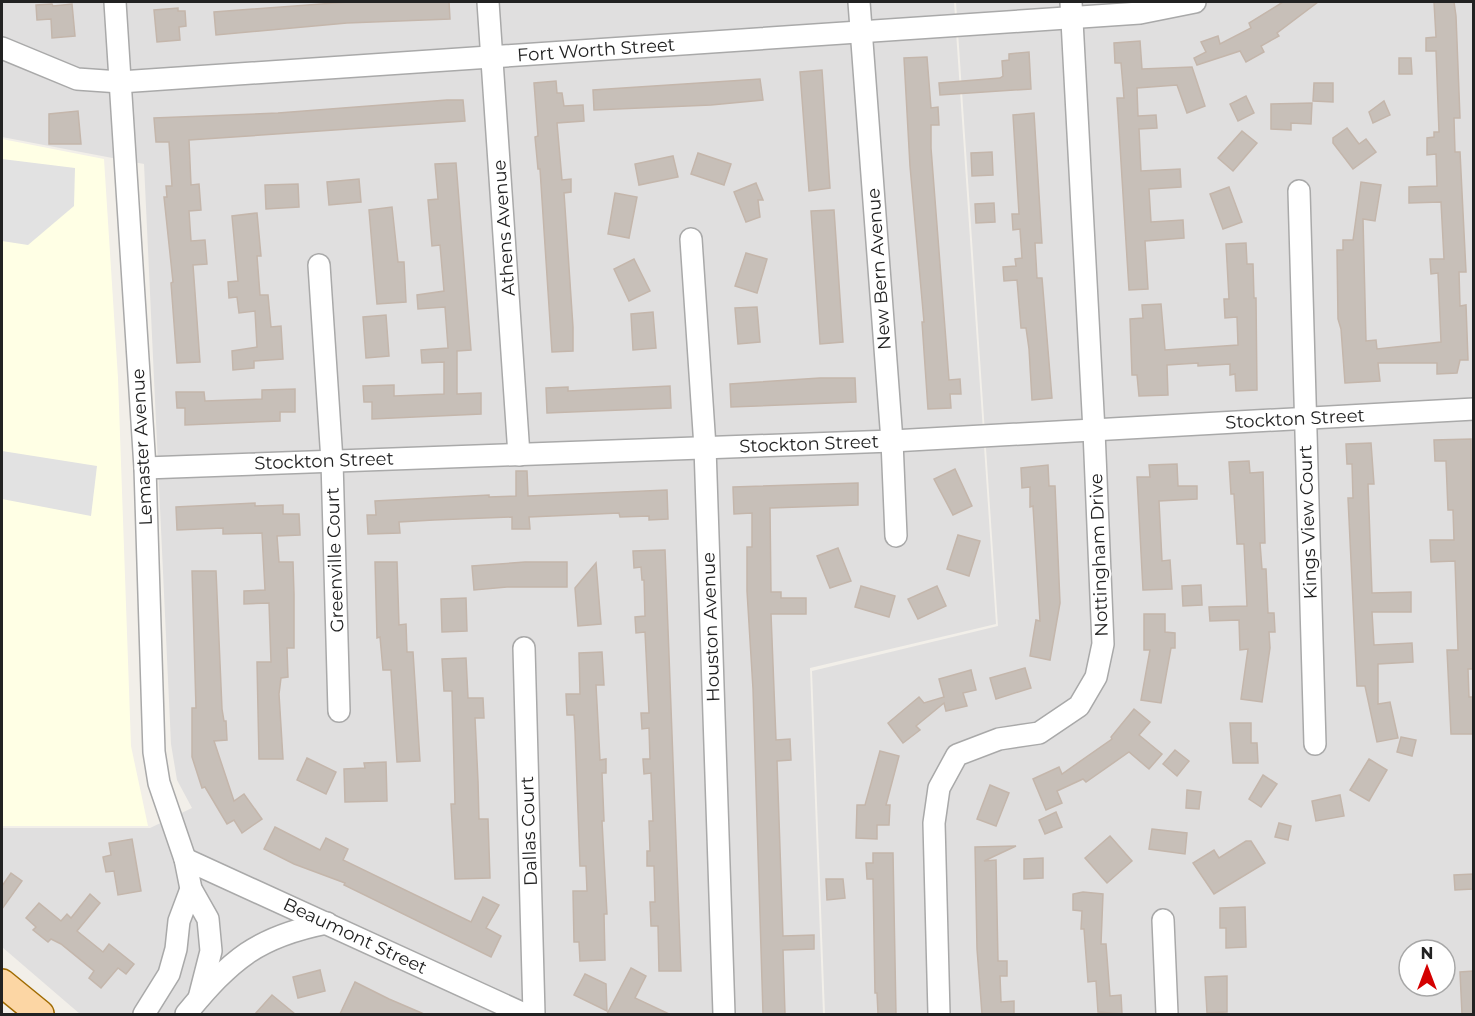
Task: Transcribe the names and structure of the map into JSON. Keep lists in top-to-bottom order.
{
  "streets": {
    "street": [
      "Fort Worth Street",
      "Athens Avenue",
      "New Bern Avenue",
      "Stockton Street",
      "Lemaster Avenue",
      "Kings View Court",
      "Nottingham Drive",
      "Greenville Court",
      "Houston Avenue",
      "Dallas Court",
      "Beaumont Street"
    ]
  },
  "crossings": [
    ["Fort Worth Street", "Athens Avenue"],
    ["Fort Worth Street", "New Bern Avenue"],
    ["Fort Worth Street", "Lemaster Avenue"],
    ["Fort Worth Street", "Nottingham Drive"],
    ["Athens Avenue", "Stockton Street"],
    ["New Bern Avenue", "Stockton Street"],
    ["Stockton Street", "Lemaster Avenue"],
    ["Stockton Street", "Kings View Court"],
    ["Stockton Street", "Nottingham Drive"],
    ["Stockton Street", "Greenville Court"],
    ["Stockton Street", "Houston Avenue"],
    ["Lemaster Avenue", "Beaumont Street"]
  ],
  "north": "top"
}
